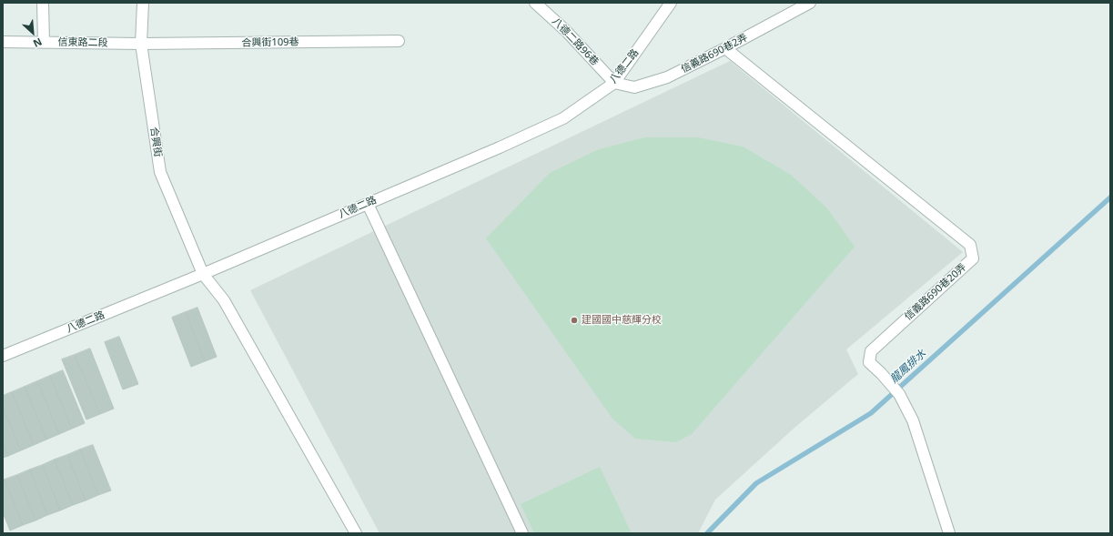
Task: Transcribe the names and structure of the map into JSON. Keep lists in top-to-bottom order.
{
  "streets": {
    "street": [
      "八德二路96巷",
      "信東路二段",
      "合興街109巷",
      "信義路690巷2弄",
      "八德二路",
      "合興街",
      "信義路690巷20弄"
    ]
  },
  "crossings": [
    ["八德二路96巷", "信義路690巷2弄"],
    ["八德二路96巷", "八德二路"],
    ["信東路二段", "合興街109巷"],
    ["信東路二段", "合興街"],
    ["合興街109巷", "合興街"],
    ["信義路690巷2弄", "八德二路"],
    ["信義路690巷2弄", "信義路690巷20弄"],
    ["八德二路", "合興街"]
  ],
  "water": ["龍鳳排水"],
  "places": ["建國國中慈輝分校"],
  "north": "bottom right"
}
